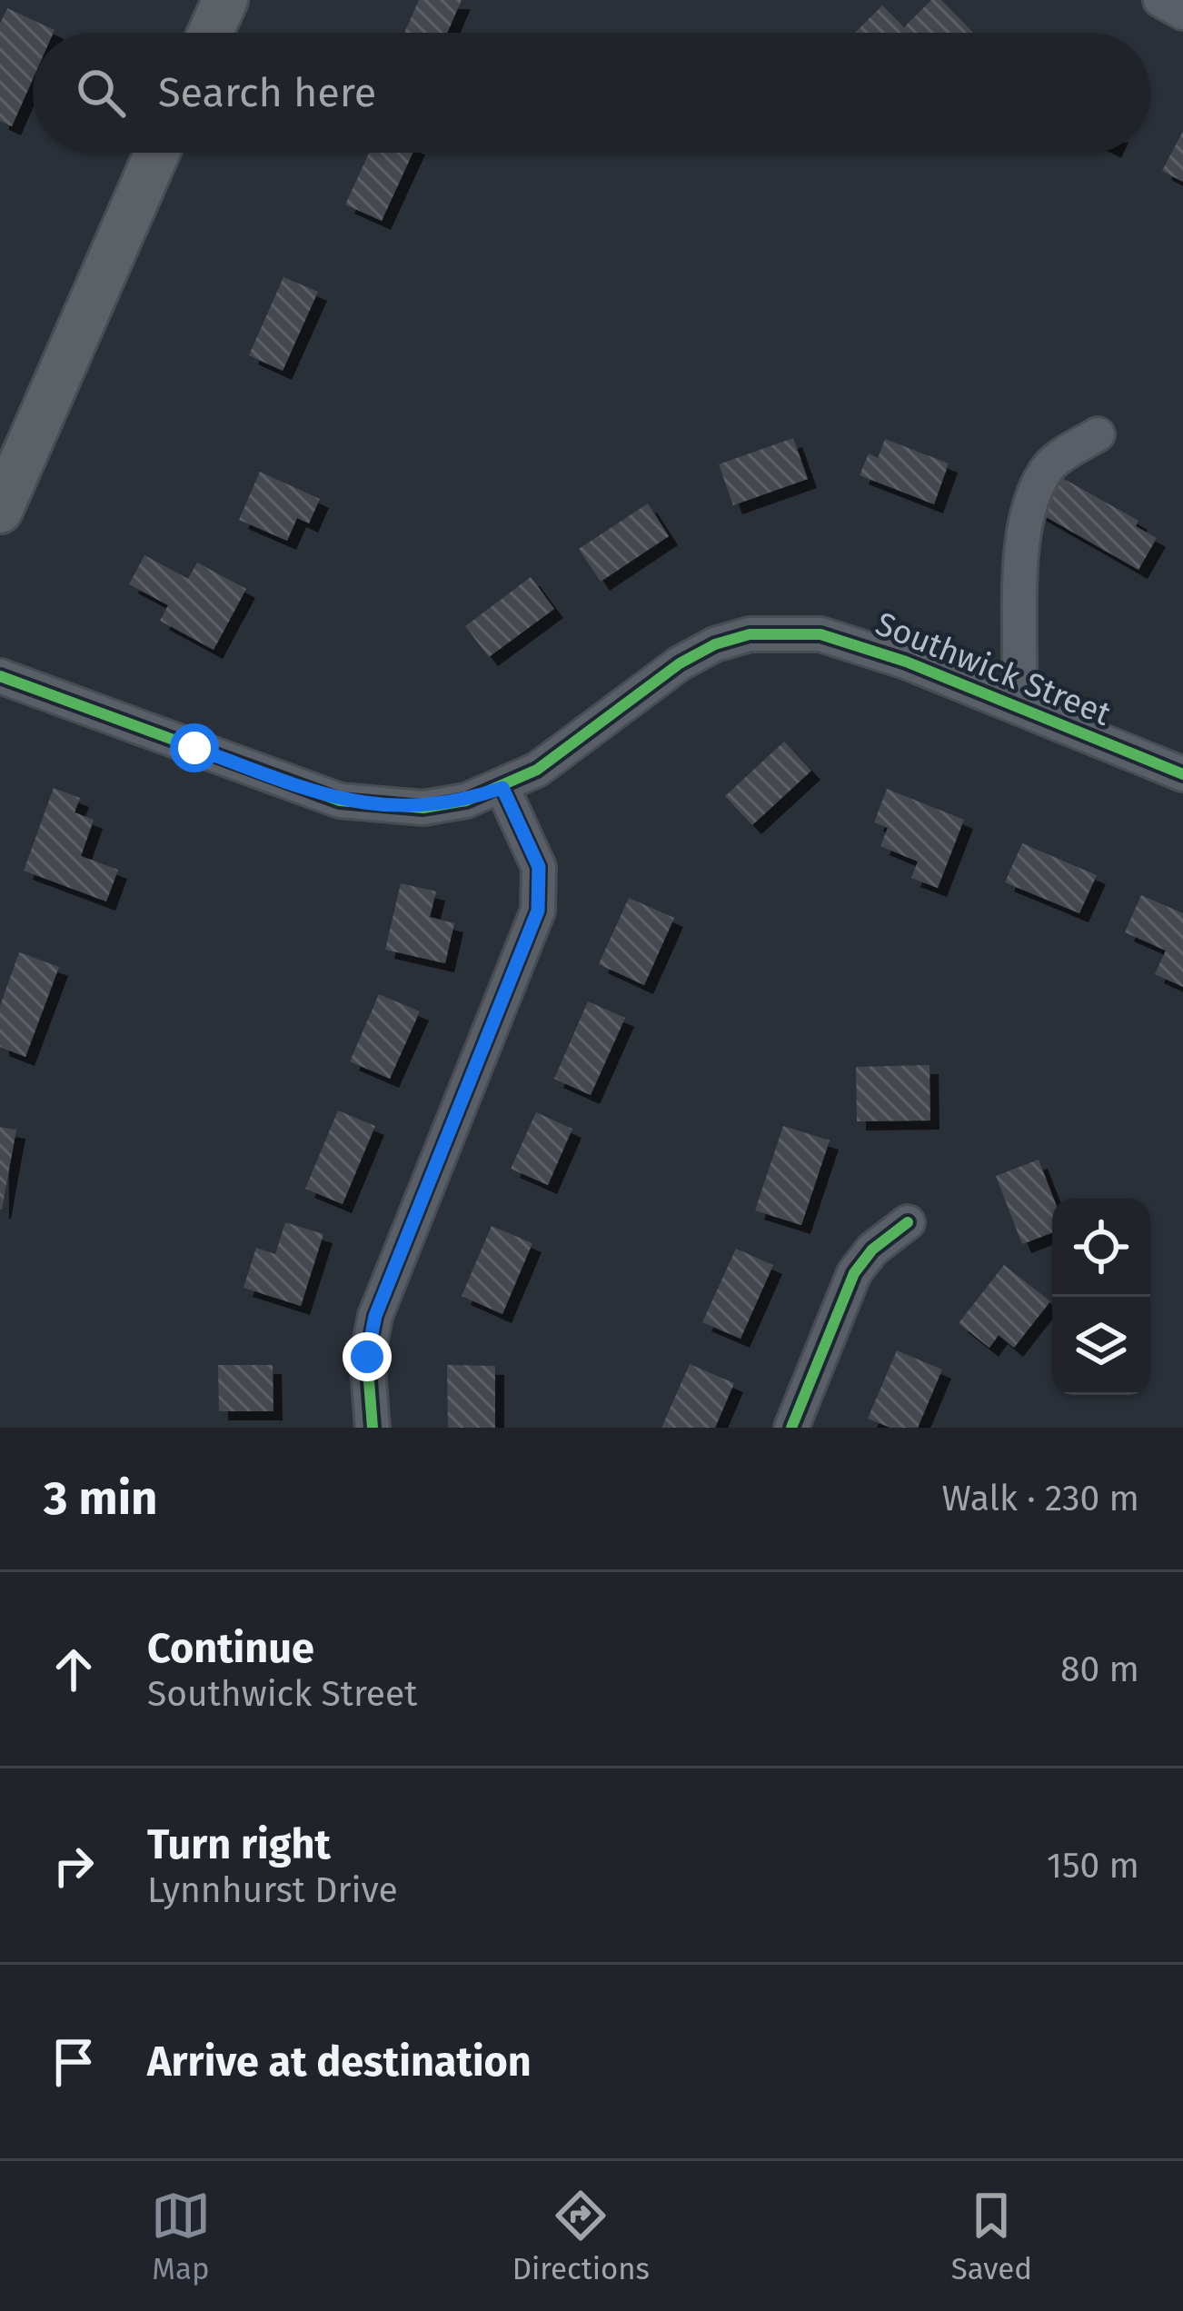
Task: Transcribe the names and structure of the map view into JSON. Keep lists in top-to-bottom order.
{
  "streets": {
    "street": ["Southwick Street"]
  },
  "page": {
    "search": "Search here",
    "heading": ["3 min", "Walk · 230 m"],
    "list": [
      ["Continue", "Southwick Street", "80 m"],
      ["Turn right", "Lynnhurst Drive", "150 m"],
      "Arrive at destination"
    ],
    "nav": ["Map", "Directions", "Saved"]
  }
}
